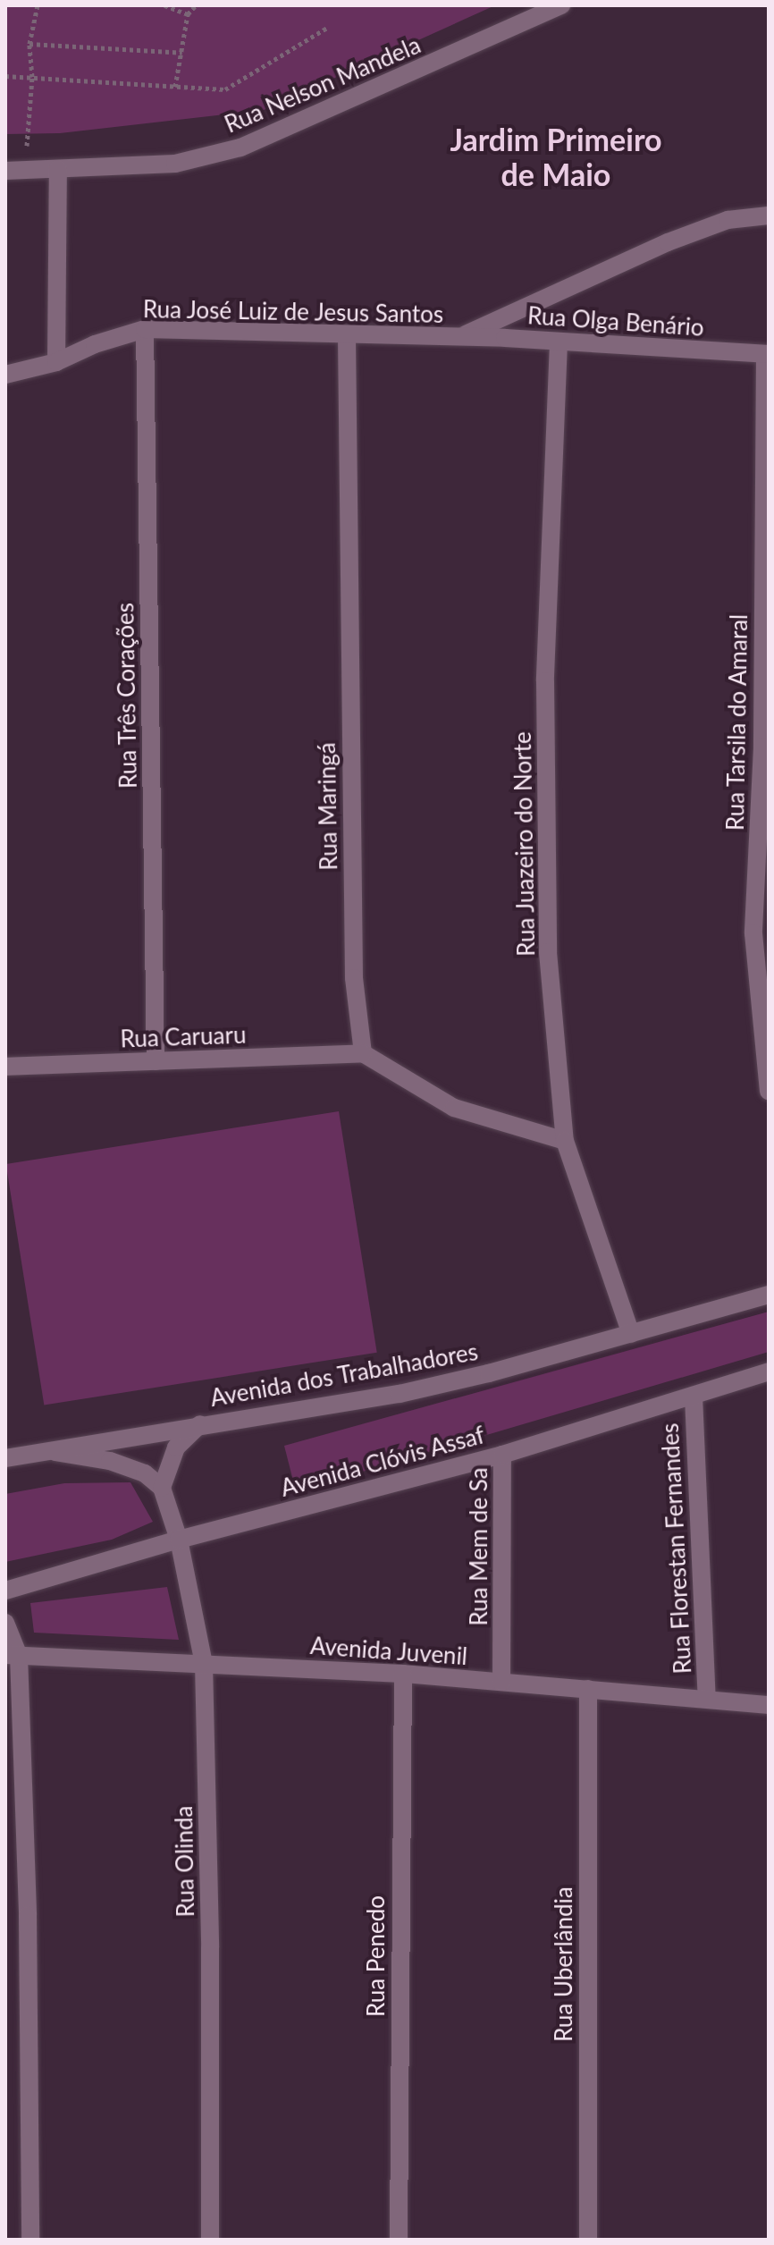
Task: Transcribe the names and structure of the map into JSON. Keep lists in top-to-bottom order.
{
  "streets": {
    "street": [
      "Rua Nelson Mandela",
      "Rua José Luiz de Jesus Santos",
      "Rua Olga Benário",
      "Rua Três Corações",
      "Rua Tarsila do Amaral",
      "Rua Maringá",
      "Rua Juazeiro do Norte",
      "Rua Caruaru",
      "Avenida dos Trabalhadores",
      "Avenida Clóvis Assaf",
      "Rua Mem de Sa",
      "Rua Florestan Fernandes",
      "Avenida Juvenil",
      "Rua Olinda",
      "Rua Penedo",
      "Rua Uberlândia"
    ]
  },
  "crossings": [
    ["Rua José Luiz de Jesus Santos", "Rua Olga Benário"],
    ["Rua José Luiz de Jesus Santos", "Rua Três Corações"],
    ["Rua José Luiz de Jesus Santos", "Rua Maringá"],
    ["Rua Olga Benário", "Rua Tarsila do Amaral"],
    ["Rua Olga Benário", "Rua Juazeiro do Norte"],
    ["Rua Três Corações", "Rua Caruaru"],
    ["Rua Maringá", "Rua Caruaru"],
    ["Rua Juazeiro do Norte", "Avenida dos Trabalhadores"],
    ["Avenida Clóvis Assaf", "Rua Mem de Sa"],
    ["Avenida Clóvis Assaf", "Rua Florestan Fernandes"],
    ["Avenida Clóvis Assaf", "Rua Olinda"],
    ["Rua Mem de Sa", "Avenida Juvenil"],
    ["Rua Florestan Fernandes", "Avenida Juvenil"],
    ["Avenida Juvenil", "Rua Olinda"],
    ["Avenida Juvenil", "Rua Penedo"],
    ["Avenida Juvenil", "Rua Uberlândia"]
  ],
  "districts": ["Jardim Primeiro de Maio"]
}
